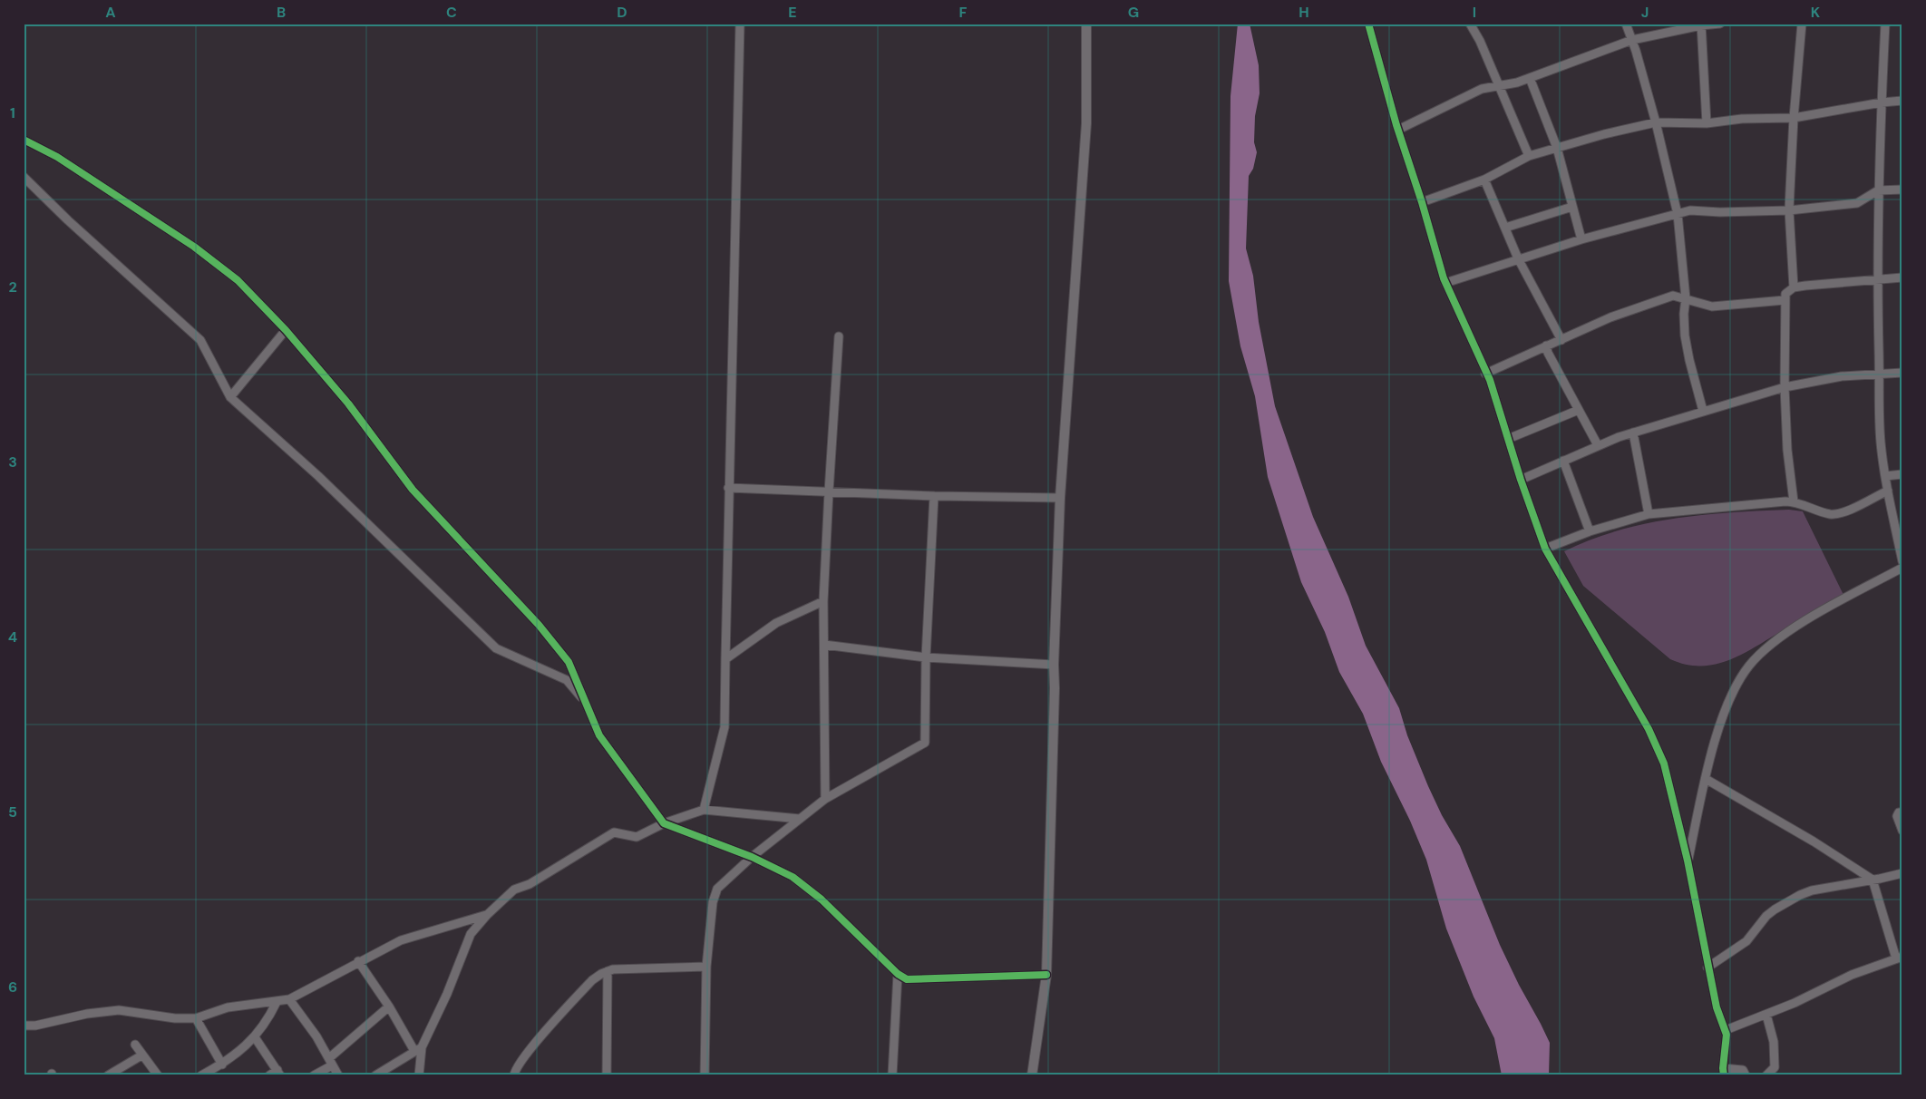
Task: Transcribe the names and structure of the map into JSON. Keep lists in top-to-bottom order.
{
  "grid": {
    "columns": [
      "A",
      "B",
      "C",
      "D",
      "E",
      "F",
      "G",
      "H",
      "I",
      "J",
      "K"
    ],
    "rows": [
      "1",
      "2",
      "3",
      "4",
      "5",
      "6"
    ]
  }
}
